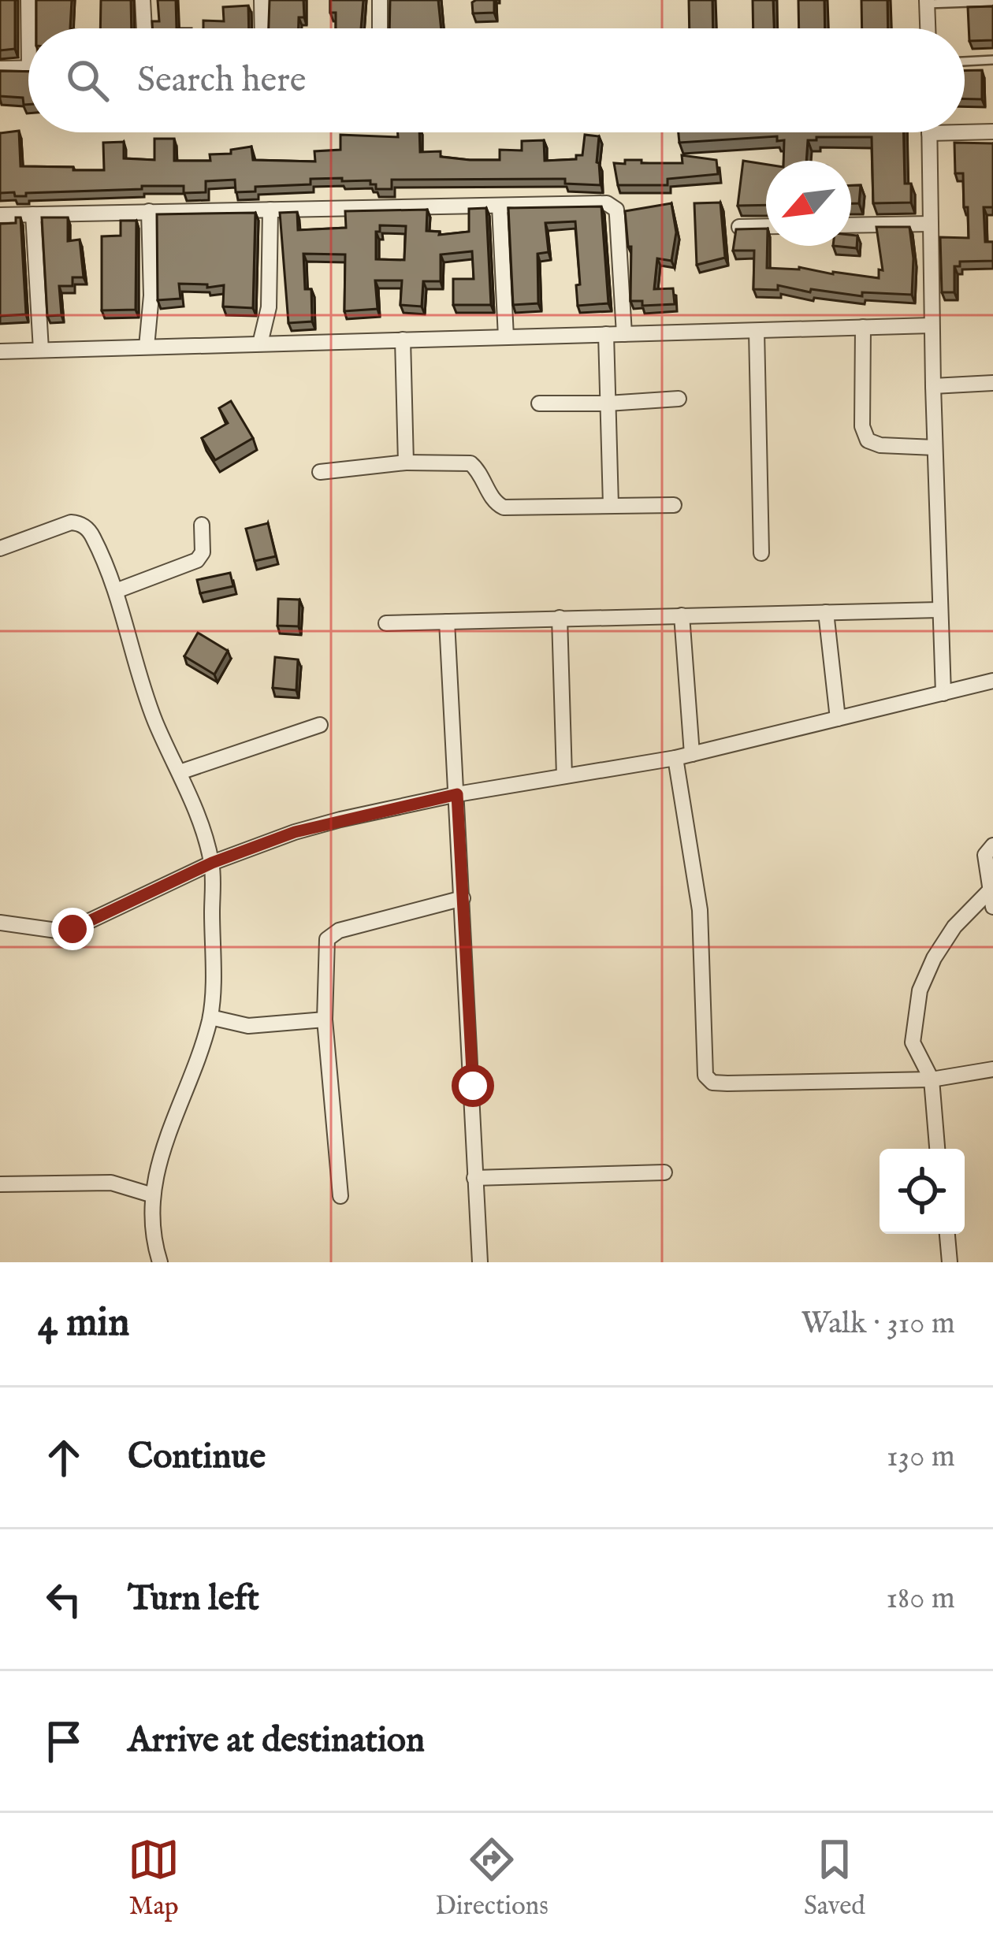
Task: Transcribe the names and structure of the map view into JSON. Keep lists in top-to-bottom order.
{
  "north": "bottom left",
  "page": {
    "search": "Search here",
    "heading": ["4 min", "Walk · 310 m"],
    "list": [
      ["Continue", "130 m"],
      ["Turn left", "180 m"],
      "Arrive at destination"
    ],
    "nav": ["Map", "Directions", "Saved"]
  }
}
